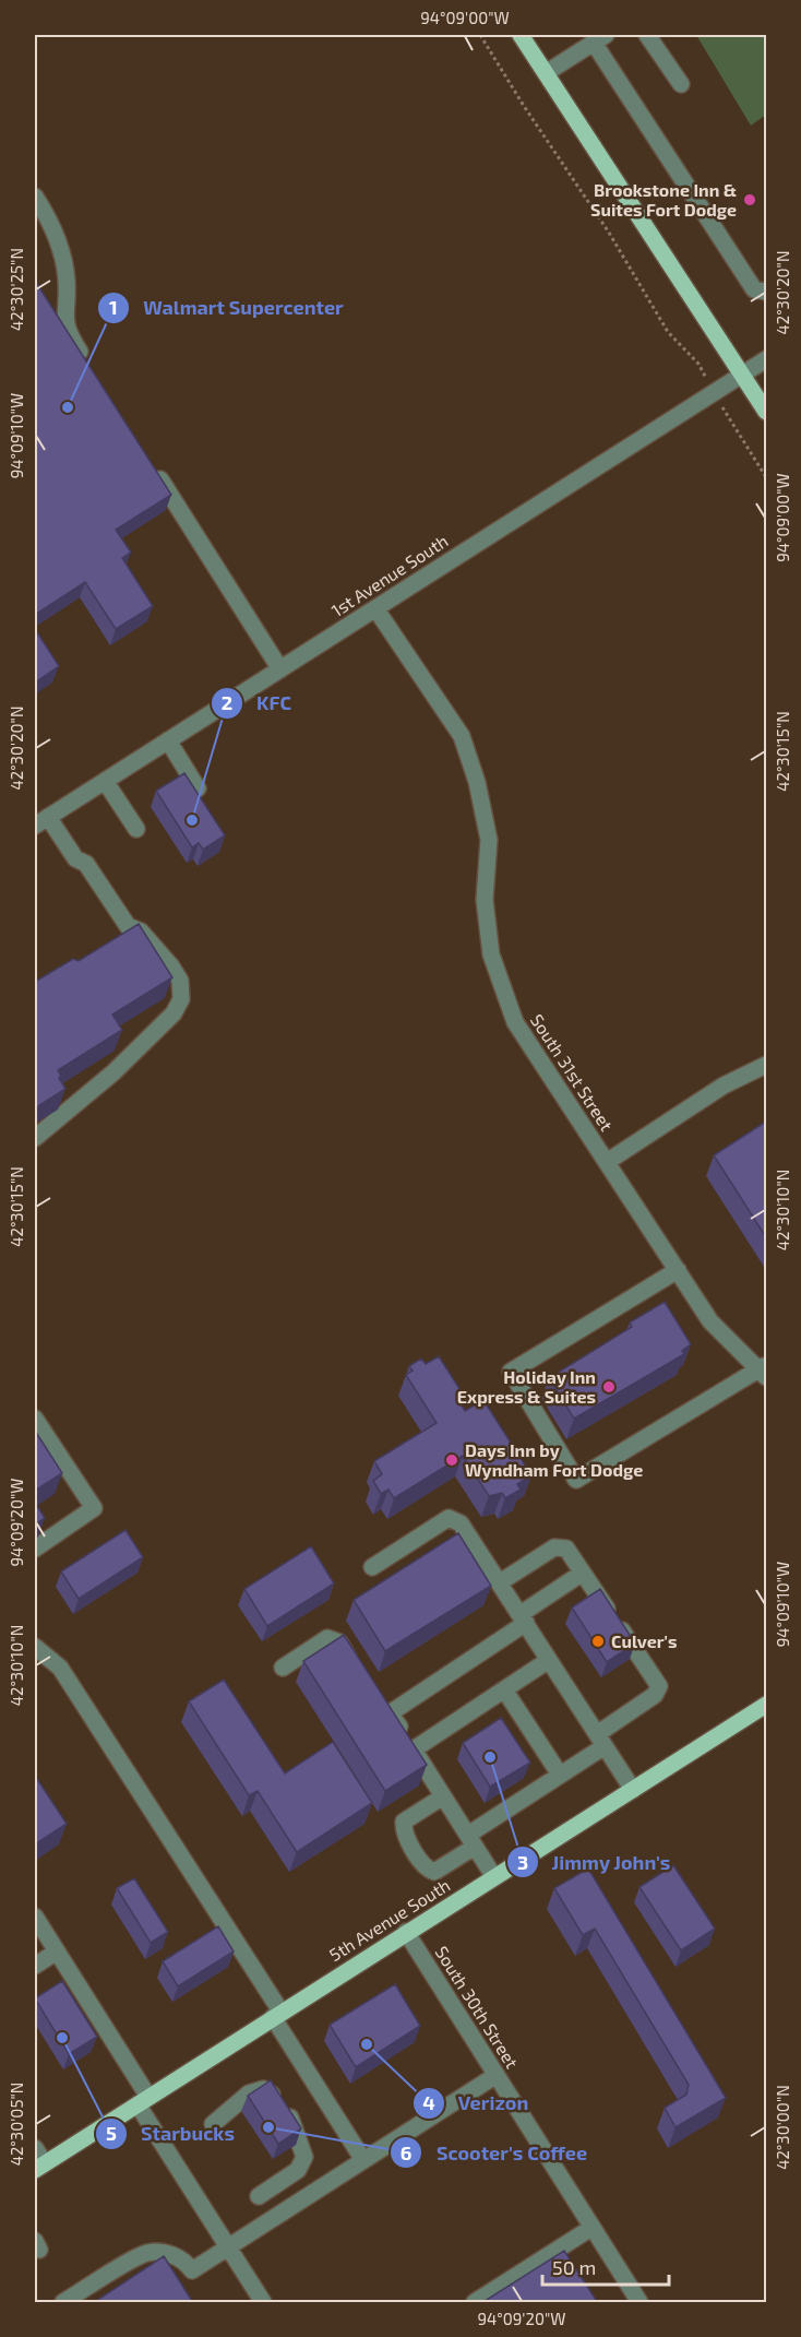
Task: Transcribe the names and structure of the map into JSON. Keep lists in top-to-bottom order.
{
  "streets": {
    "main road": ["5th Avenue South"],
    "street": ["1st Avenue South", "South 31st Street", "South 30th Street"]
  },
  "crossings": [
    ["1st Avenue South", "South 31st Street"],
    ["5th Avenue South", "South 30th Street"]
  ],
  "places": [
    "Brookstone Inn & Suites Fort Dodge",
    "Walmart Supercenter",
    "KFC",
    "Holiday Inn Express & Suites",
    "Days Inn by Wyndham Fort Dodge",
    "Culver's",
    "Jimmy John's",
    "Starbucks",
    "Verizon",
    "Scooter's Coffee"
  ],
  "scale_bar": "50 m",
  "coordinates": [
    "94°09'00\"W",
    "42°30'25\"N",
    "42°30'20\"N",
    "94°09'10\"W",
    "42°30'15\"N",
    "42°30'10\"N",
    "94°09'20\"W",
    "42°30'05\"N",
    "42°30'00\"N"
  ]
}
